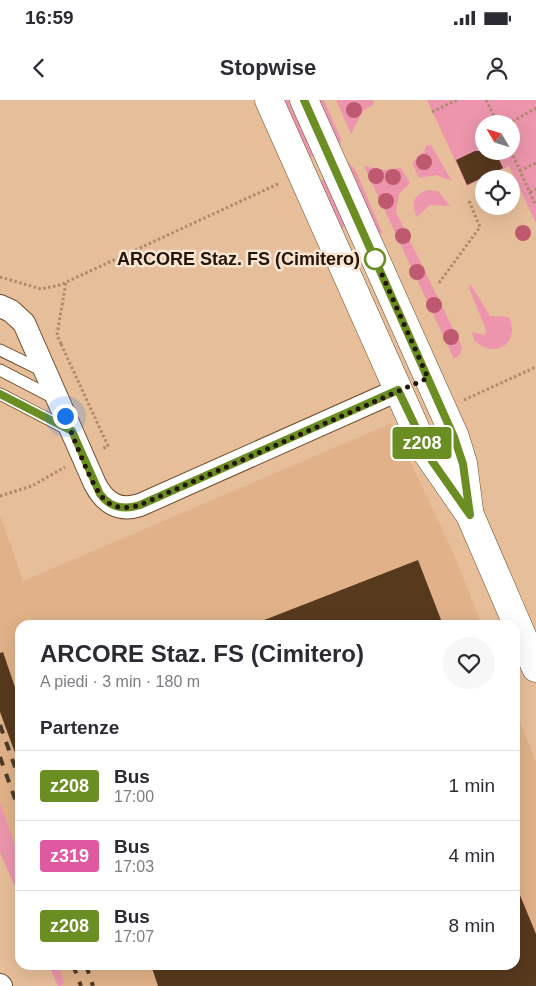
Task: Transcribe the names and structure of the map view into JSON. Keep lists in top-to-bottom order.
{
  "places": ["ARCORE Staz. FS (Cimitero)"],
  "lines": ["bus line z208"],
  "north": "top left",
  "page": {
    "status": "16:59",
    "header": "Stopwise",
    "on_map": "z208",
    "heading": [
      ["ARCORE Staz. FS (Cimitero)", "A piedi · 3 min · 180 m"],
      "Partenze"
    ],
    "list": [
      {
        "mark": "z208",
        "name": "Bus",
        "note": "17:00",
        "value": "1 min"
      },
      {
        "mark": "z319",
        "name": "Bus",
        "note": "17:03",
        "value": "4 min"
      },
      {
        "mark": "z208",
        "name": "Bus",
        "note": "17:07",
        "value": "8 min"
      }
    ]
  }
}
